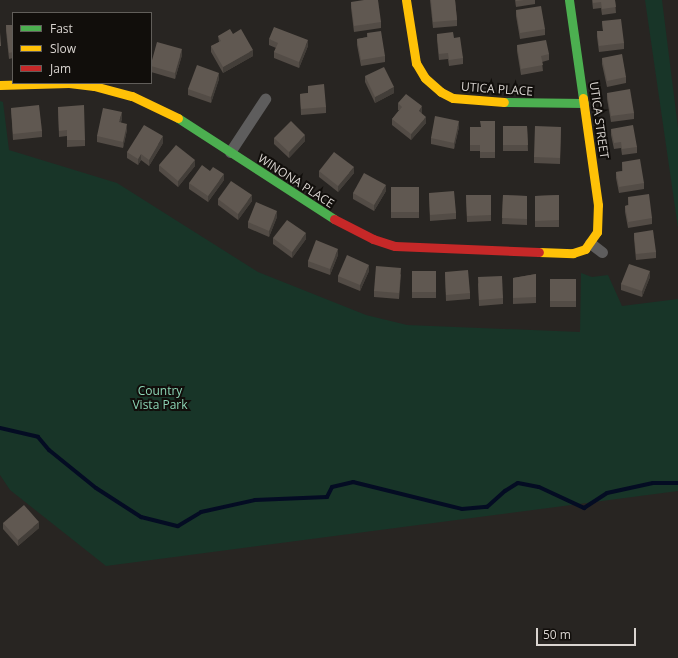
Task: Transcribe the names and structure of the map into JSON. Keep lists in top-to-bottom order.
{
  "streets": {
    "street": ["UTICA PLACE", "UTICA STREET", "WINONA PLACE"]
  },
  "crossings": [
    ["UTICA PLACE", "UTICA STREET"],
    ["UTICA STREET", "WINONA PLACE"]
  ],
  "parks": ["Country Vista Park"],
  "legend": ["Fast", "Slow", "Jam"],
  "scale_bar": "50 m"
}
